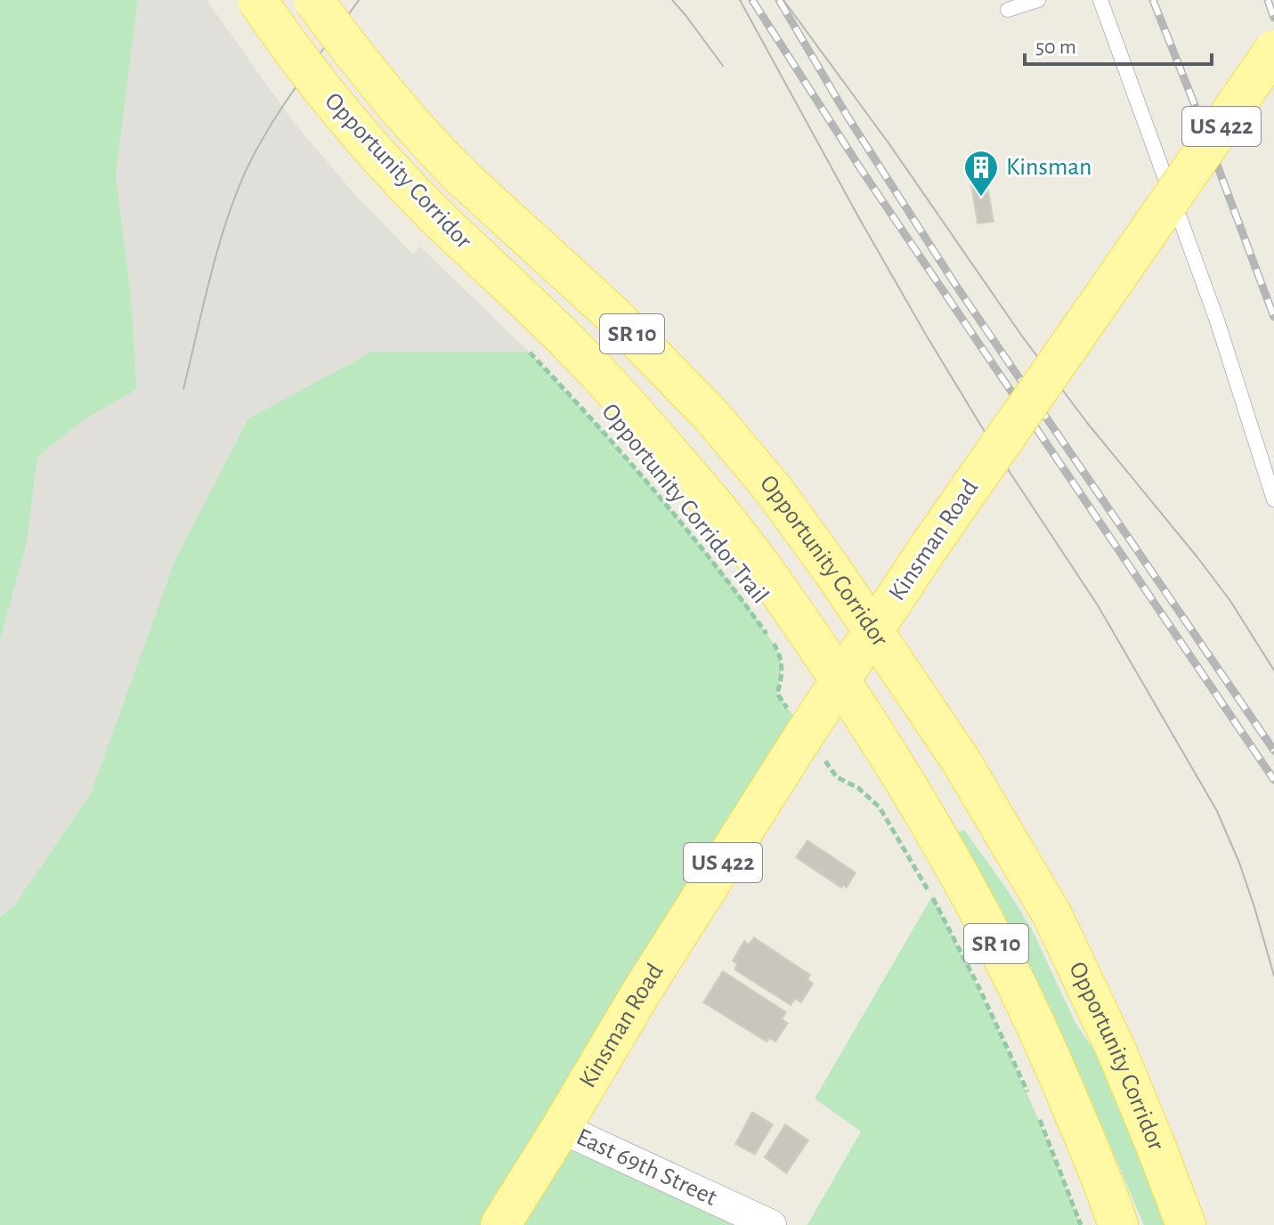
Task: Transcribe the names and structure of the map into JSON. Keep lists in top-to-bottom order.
{
  "streets": {
    "main road": [
      "US 422",
      "Opportunity Corridor",
      "SR 10",
      "Kinsman Road"
    ],
    "street": ["East 69th Street"],
    "path": ["Opportunity Corridor Trail"]
  },
  "crossings": [
    ["Opportunity Corridor", "Kinsman Road"],
    ["Kinsman Road", "East 69th Street"]
  ],
  "places": {
    "building": ["Kinsman"]
  },
  "scale_bar": "50 m"
}
